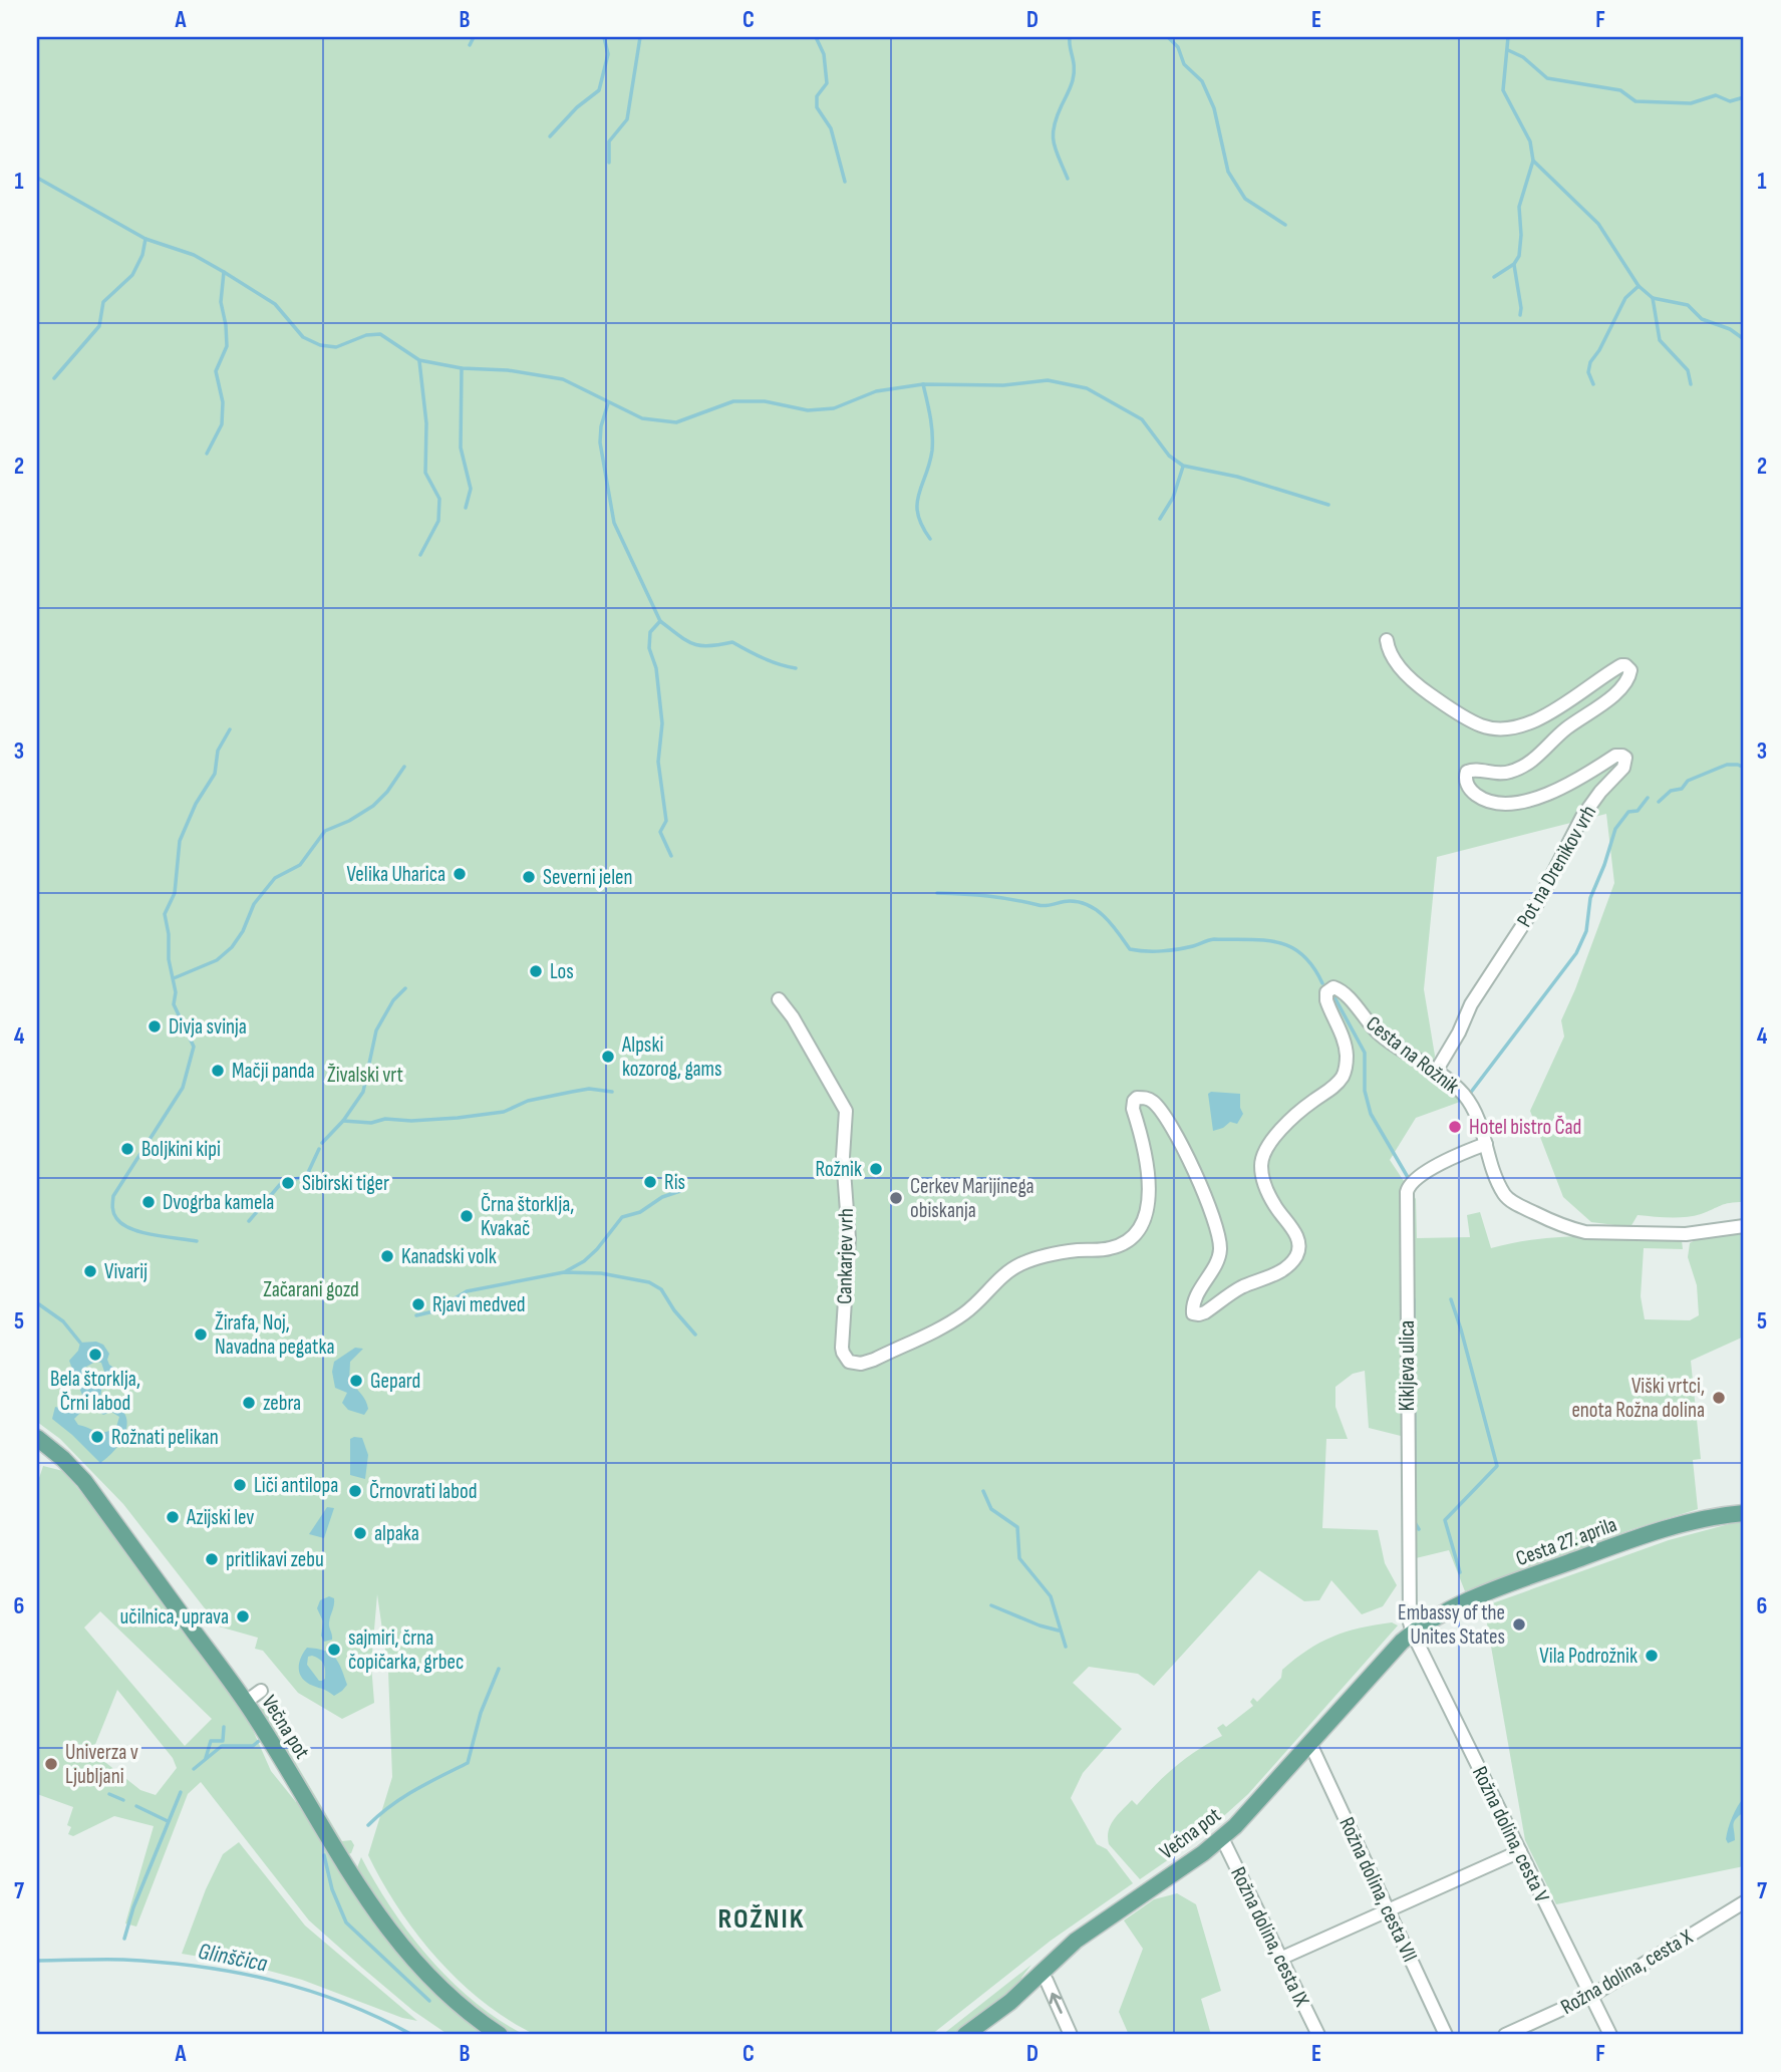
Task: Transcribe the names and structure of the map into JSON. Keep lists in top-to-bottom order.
{
  "streets": {
    "main road": ["Cesta 27. aprila", "Večna pot"],
    "street": [
      "Pot na Drenikov vrh",
      "Cesta na Rožnik",
      "Cankarjev vrh",
      "Kikljeva ulica",
      "Rožna dolina, cesta V",
      "Rožna dolina, cesta VII",
      "Rožna dolina, cesta IX",
      "Rožna dolina, cesta X"
    ]
  },
  "crossings": [
    ["Pot na Drenikov vrh", "Cesta na Rožnik"],
    ["Cesta na Rožnik", "Cankarjev vrh"],
    ["Cesta na Rožnik", "Kikljeva ulica"],
    ["Kikljeva ulica", "Cesta 27. aprila"],
    ["Kikljeva ulica", "Večna pot"],
    ["Kikljeva ulica", "Rožna dolina, cesta V"],
    ["Cesta 27. aprila", "Večna pot"],
    ["Cesta 27. aprila", "Rožna dolina, cesta V"],
    ["Večna pot", "Rožna dolina, cesta V"],
    ["Večna pot", "Rožna dolina, cesta VII"],
    ["Večna pot", "Rožna dolina, cesta IX"],
    ["Rožna dolina, cesta V", "Rožna dolina, cesta X"]
  ],
  "districts": ["ROŽNIK"],
  "water": ["Glinščica"],
  "parks": ["Živalski vrt", "Začarani gozd"],
  "places": [
    "Velika Uharica",
    "Severni jelen",
    "Los",
    "Divja svinja",
    "Alpski kozorog, gams",
    "Mačji panda",
    "Hotel bistro Čad",
    "Boljkini kipi",
    "Rožnik",
    "Ris",
    "Sibirski tiger",
    "Cerkev Marijinega obiskanja",
    "Dvogrba kamela",
    "Črna štorklja, Kvakač",
    "Kanadski volk",
    "Vivarij",
    "Rjavi medved",
    "Žirafa, Noj, Navadna pegatka",
    "Bela štorklja, Črni labod",
    "Gepard",
    "Viški vrtci, enota Rožna dolina",
    "zebra",
    "Rožnati pelikan",
    "Liči antilopa",
    "Črnovrati labod",
    "Azijski lev",
    "alpaka",
    "pritlikavi zebu",
    "učilnica, uprava",
    "Embassy of the Unites States",
    "sajmiri, črna čopičarka, grbec",
    "Vila Podrožnik",
    "Univerza v Ljubljani"
  ],
  "grid": {
    "columns": [
      "A",
      "B",
      "C",
      "D",
      "E",
      "F"
    ],
    "rows": [
      "1",
      "2",
      "3",
      "4",
      "5",
      "6",
      "7"
    ]
  }
}
